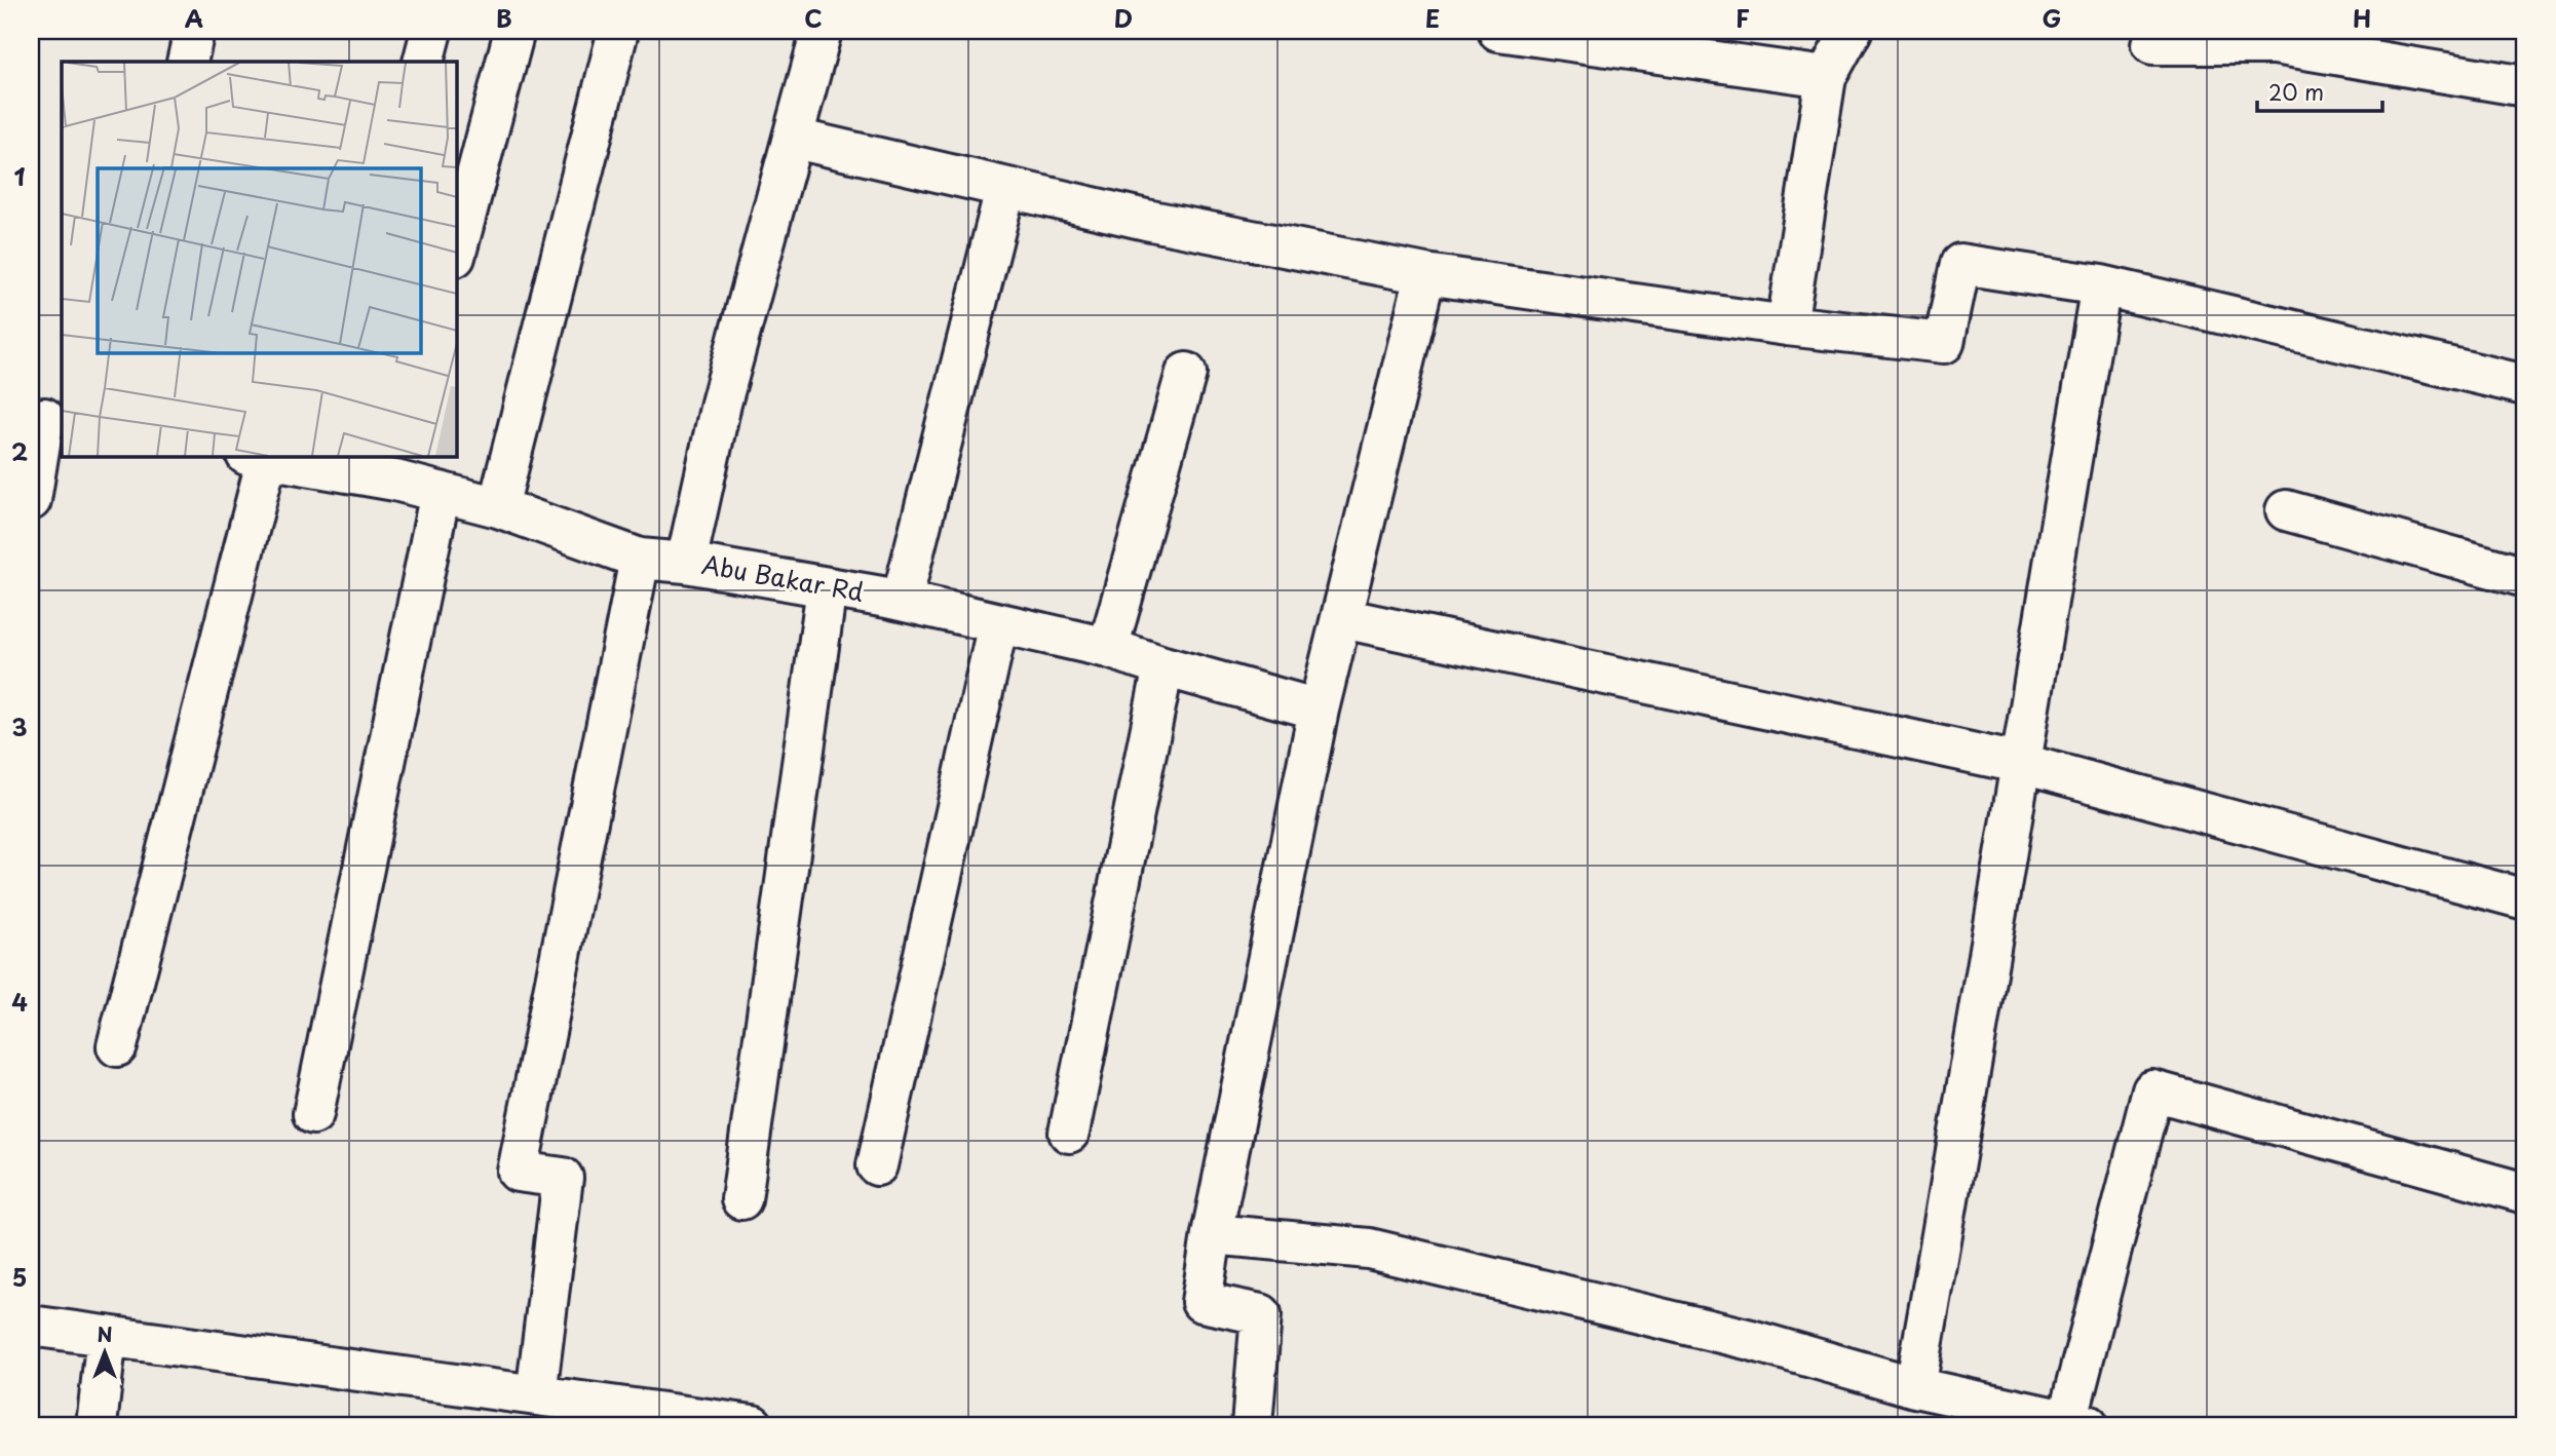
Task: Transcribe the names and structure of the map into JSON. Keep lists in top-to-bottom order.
{
  "streets": {
    "street": ["Abu Bakar Rd"]
  },
  "scale_bar": "20 m",
  "north": "top",
  "grid": {
    "columns": [
      "A",
      "B",
      "C",
      "D",
      "E",
      "F",
      "G",
      "H"
    ],
    "rows": [
      "1",
      "2",
      "3",
      "4",
      "5"
    ]
  }
}
